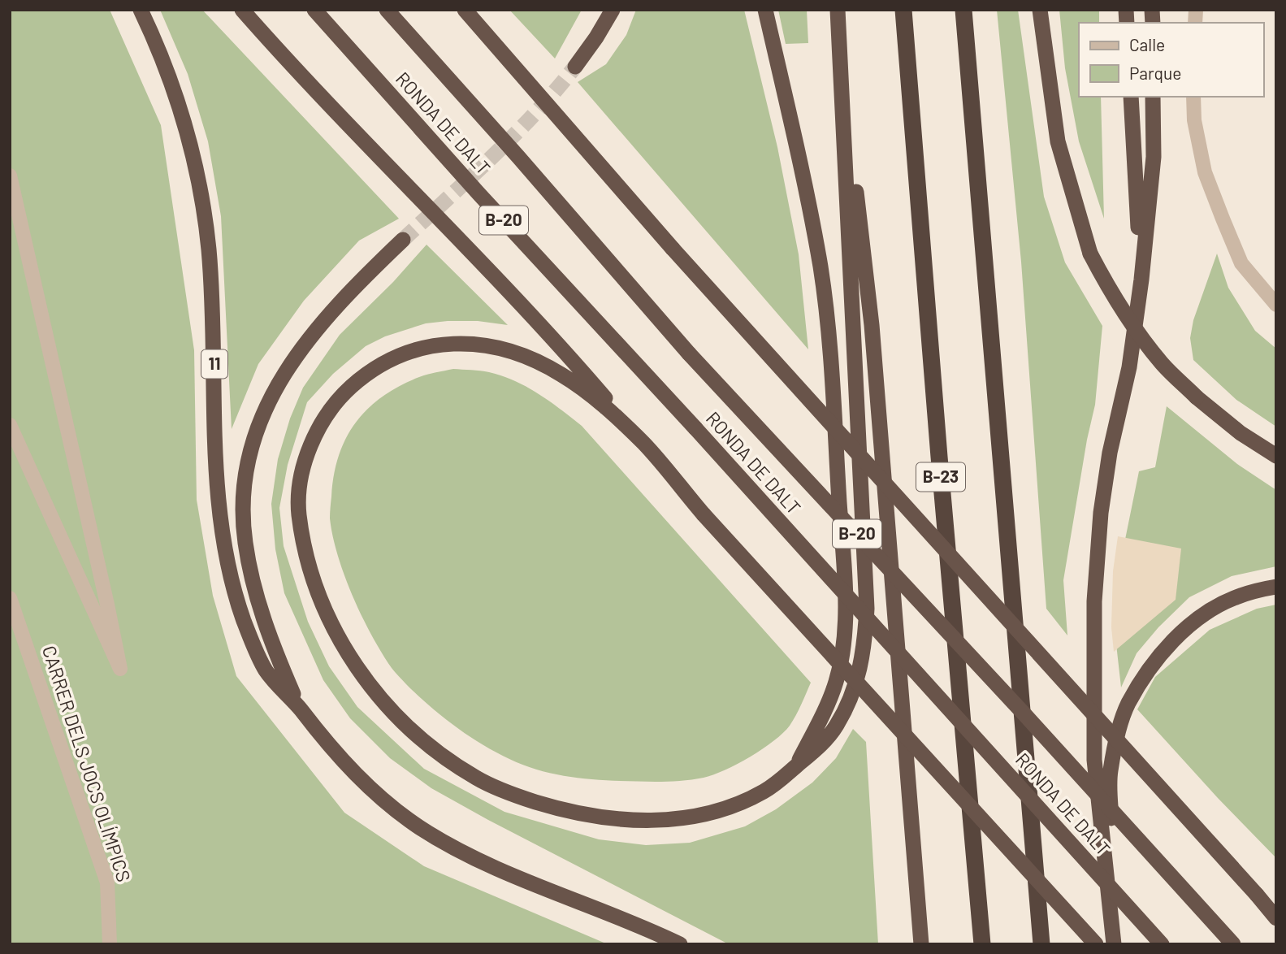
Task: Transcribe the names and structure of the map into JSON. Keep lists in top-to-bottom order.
{
  "streets": {
    "highway": [
      "RONDA DE DALT",
      "B-20",
      "11",
      "B-23"
    ],
    "street": ["CARRER DELS JOCS OLÍMPICS"]
  },
  "legend": ["Calle", "Parque"]
}
